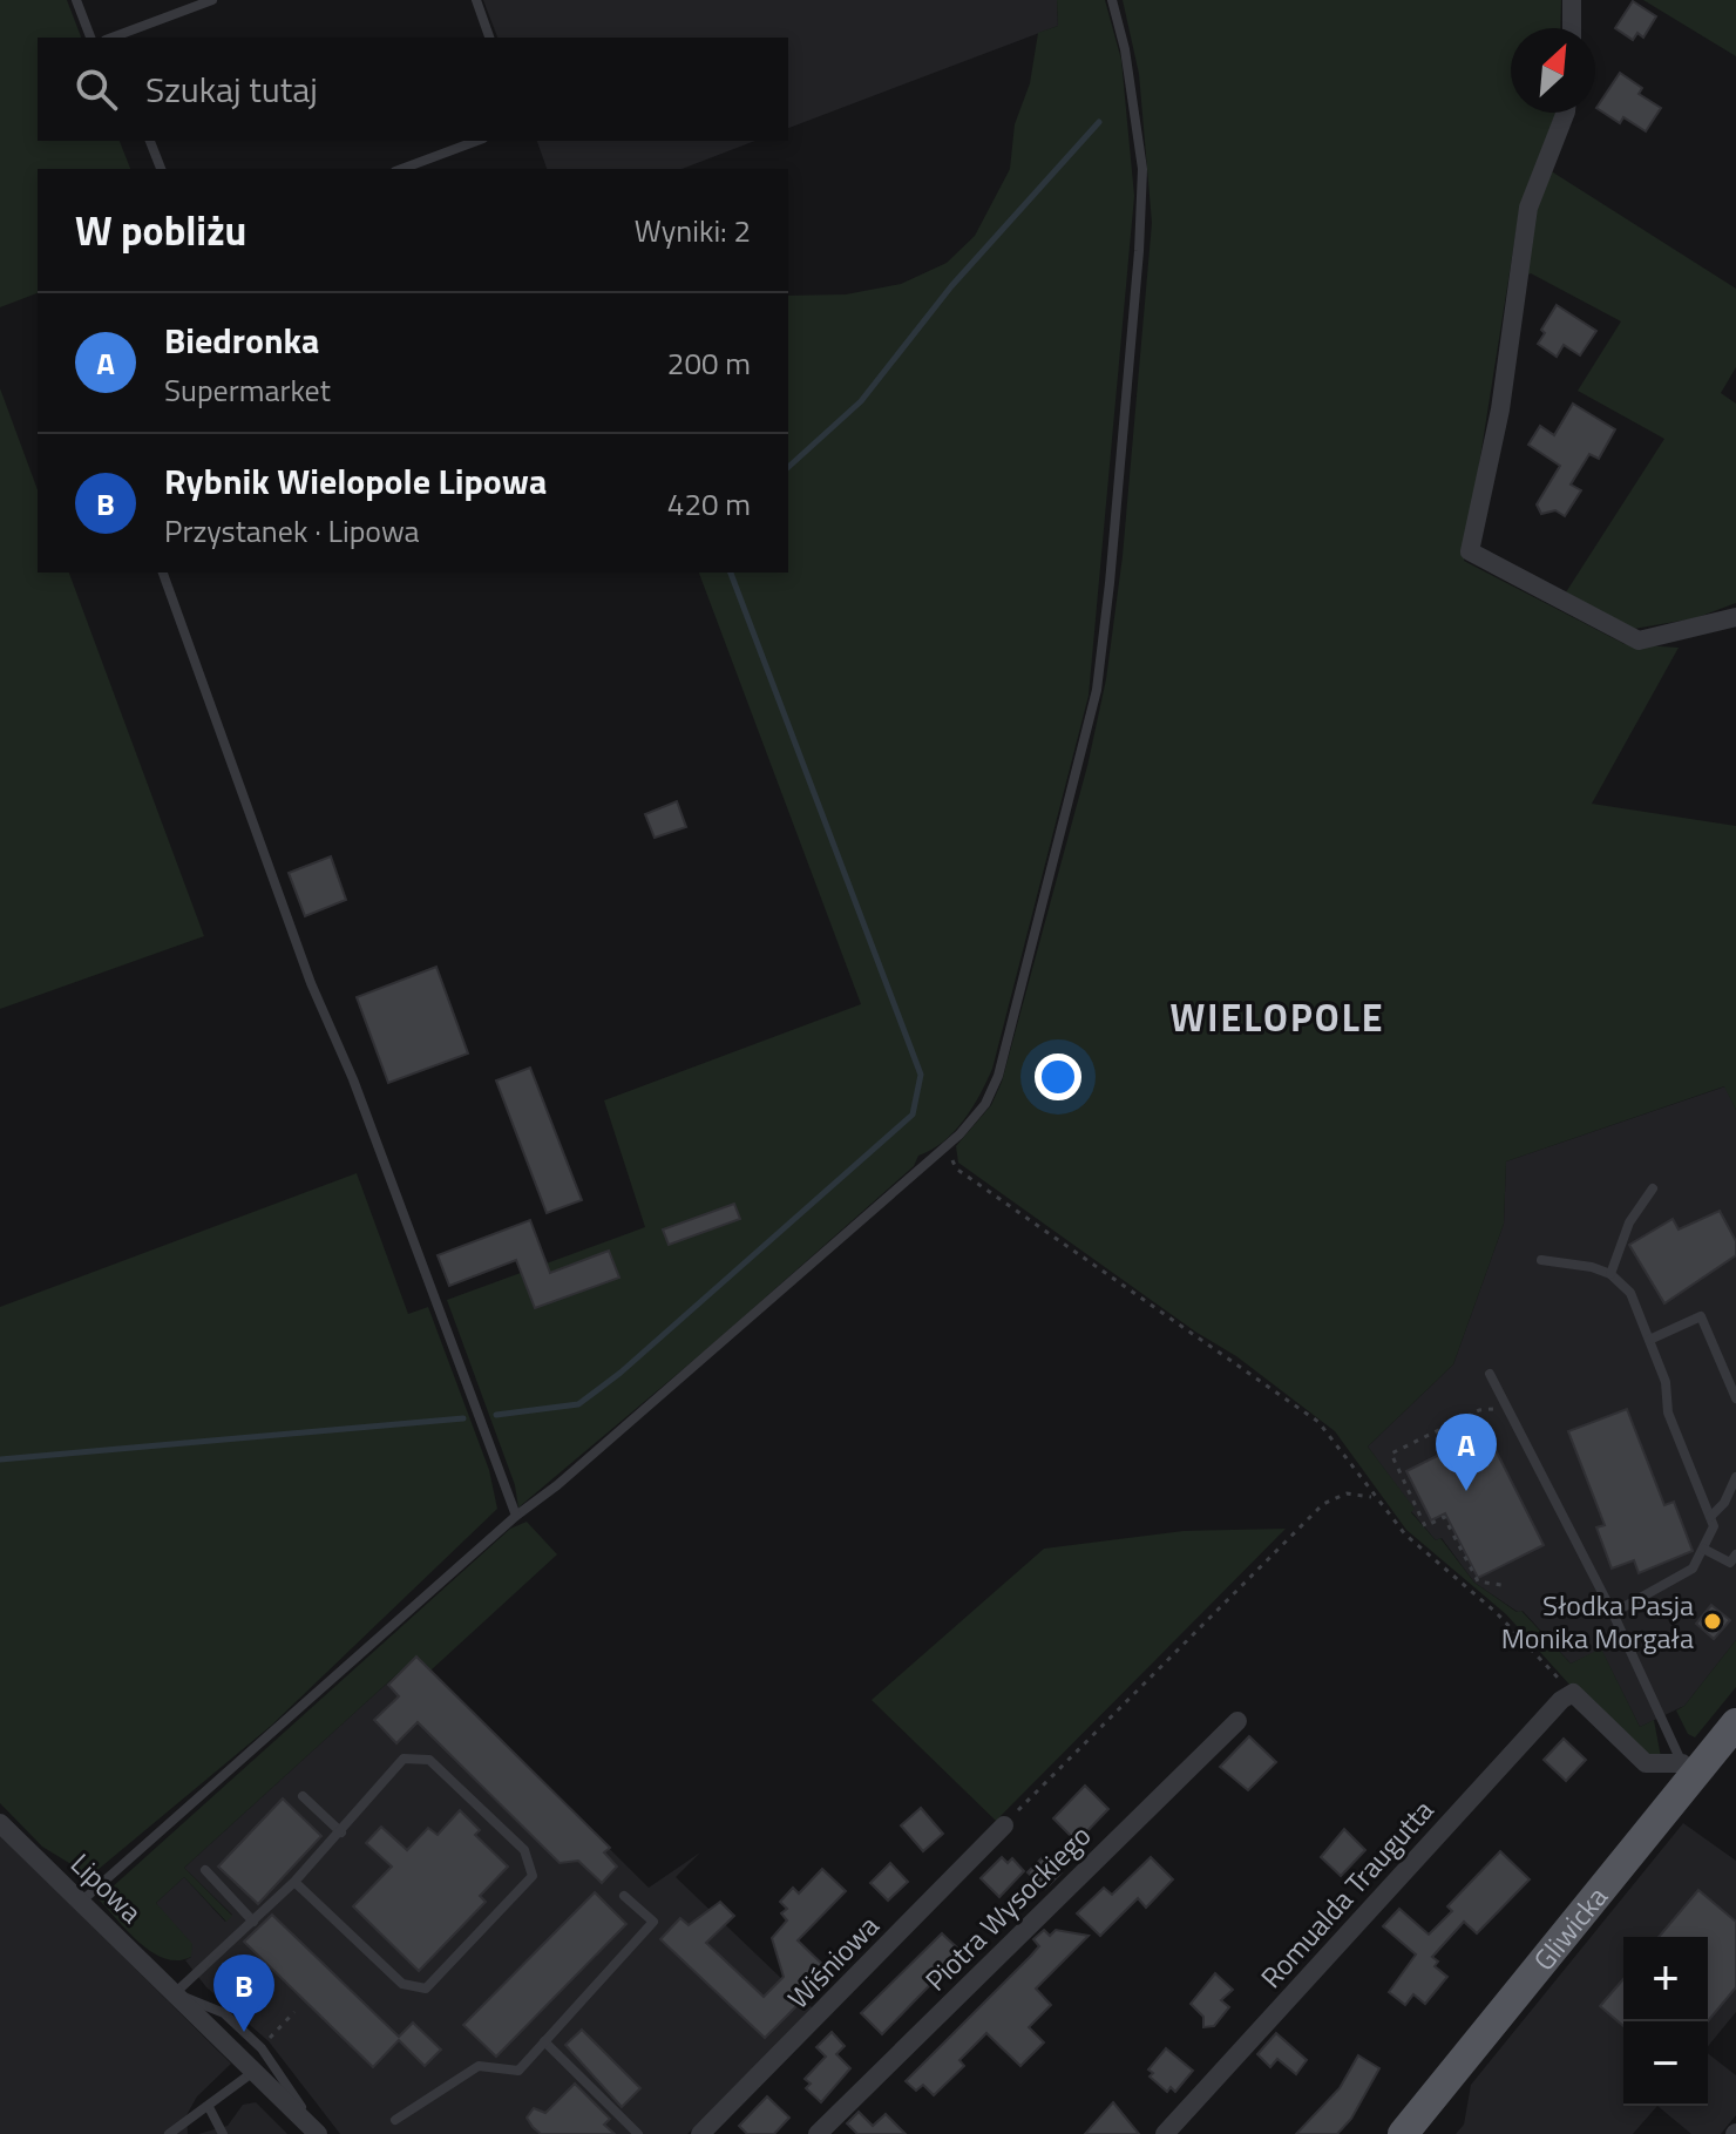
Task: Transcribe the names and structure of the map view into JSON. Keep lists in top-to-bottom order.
{
  "streets": {
    "main road": ["Gliwicka"],
    "street": [
      "Lipowa",
      "Romualda Traugutta",
      "Piotra Wysockiego",
      "Wiśniowa"
    ]
  },
  "districts": ["WIELOPOLE"],
  "places": ["Słodka Pasja Monika Morgała"],
  "north": "top right",
  "page": {
    "search": "Szukaj tutaj",
    "heading": ["W pobliżu", "Wyniki: 2"],
    "list": [
      {
        "mark": "A",
        "name": "Biedronka",
        "note": "Supermarket",
        "value": "200 m"
      },
      {
        "mark": "B",
        "name": "Rybnik Wielopole Lipowa",
        "note": "Przystanek · Lipowa",
        "value": "420 m"
      }
    ],
    "pins": ["A", "B"],
    "map_buttons": ["+", "−"]
  }
}
